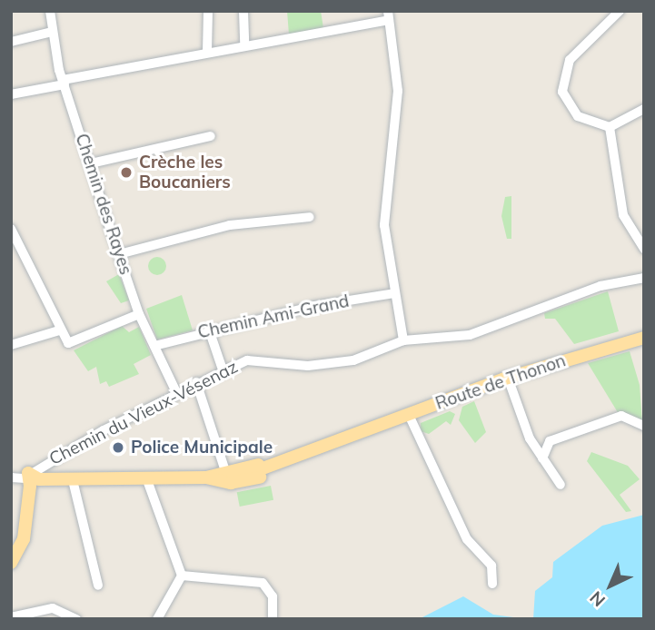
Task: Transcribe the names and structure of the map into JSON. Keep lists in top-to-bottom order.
{
  "streets": {
    "main road": ["Route de Thonon"],
    "street": ["Chemin des Rayes", "Chemin Ami-Grand", "Chemin du Vieux-Vésenaz"]
  },
  "crossings": [
    ["Chemin des Rayes", "Chemin Ami-Grand"],
    ["Chemin des Rayes", "Chemin du Vieux-Vésenaz"],
    ["Route de Thonon", "Chemin du Vieux-Vésenaz"]
  ],
  "places": ["Crèche les Boucaniers", "Police Municipale"],
  "north": "bottom left"
}
